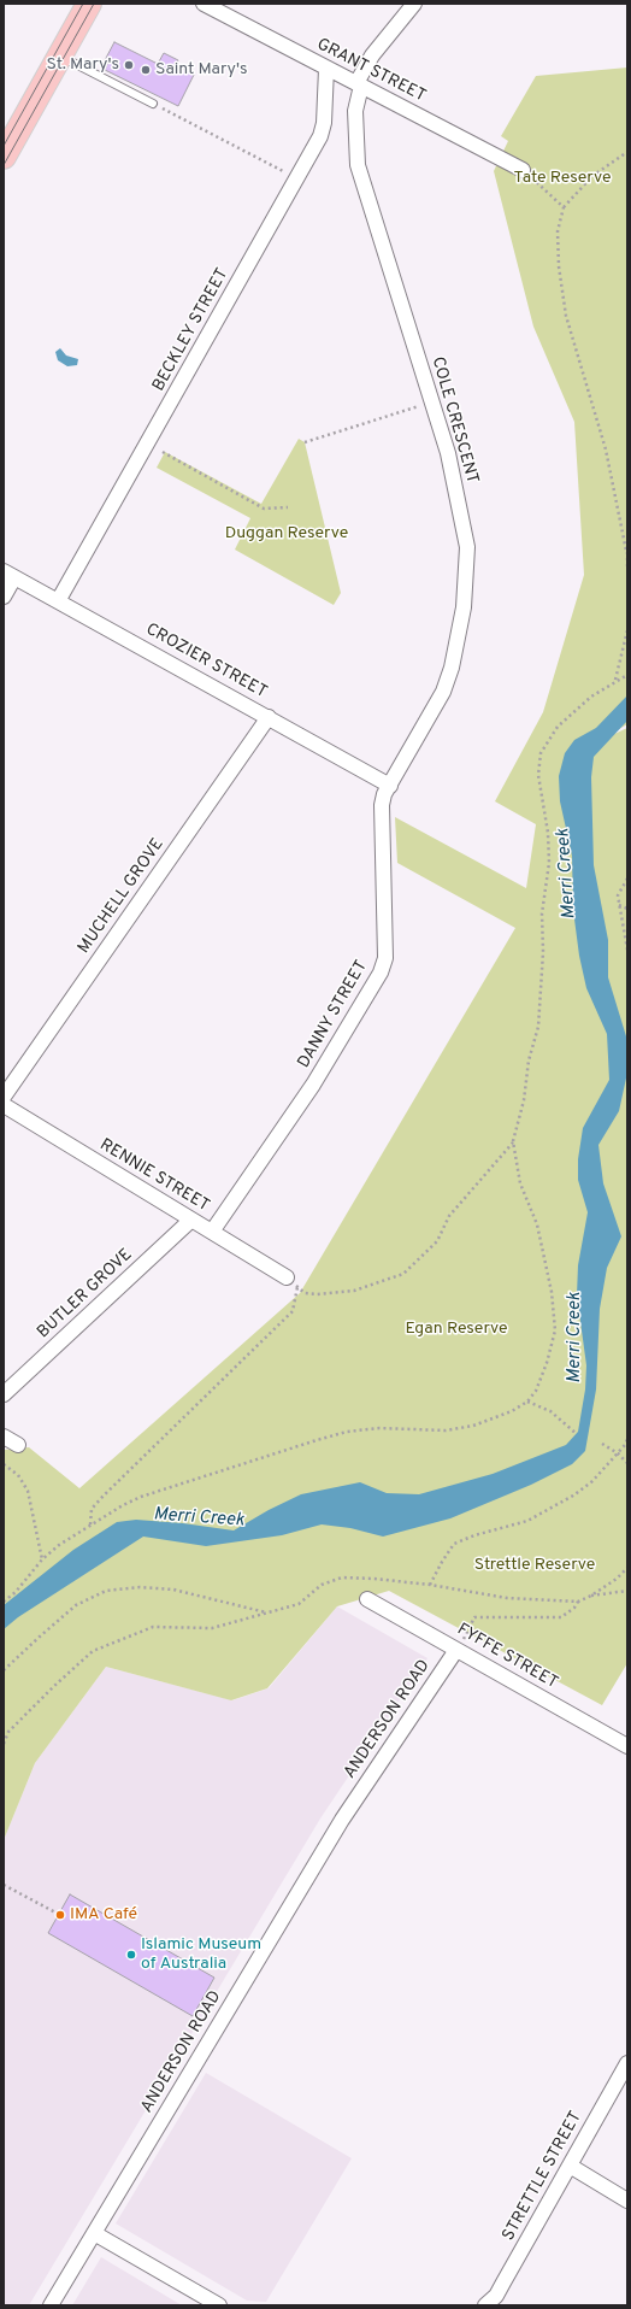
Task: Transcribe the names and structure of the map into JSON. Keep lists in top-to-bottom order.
{
  "streets": {
    "street": [
      "GRANT STREET",
      "BECKLEY STREET",
      "COLE CRESCENT",
      "CROZIER STREET",
      "MUCHELL GROVE",
      "DANNY STREET",
      "RENNIE STREET",
      "BUTLER GROVE",
      "FYFFE STREET",
      "ANDERSON ROAD",
      "STRETTLE STREET"
    ]
  },
  "crossings": [
    ["GRANT STREET", "BECKLEY STREET"],
    ["GRANT STREET", "COLE CRESCENT"],
    ["BECKLEY STREET", "CROZIER STREET"],
    ["COLE CRESCENT", "CROZIER STREET"],
    ["COLE CRESCENT", "DANNY STREET"],
    ["CROZIER STREET", "MUCHELL GROVE"],
    ["CROZIER STREET", "DANNY STREET"],
    ["DANNY STREET", "RENNIE STREET"],
    ["RENNIE STREET", "BUTLER GROVE"],
    ["FYFFE STREET", "ANDERSON ROAD"]
  ],
  "water": ["Merri Creek"],
  "parks": [
    "Tate Reserve",
    "Duggan Reserve",
    "Egan Reserve",
    "Strettle Reserve"
  ],
  "places": [
    "St. Mary's",
    "Saint Mary's",
    "IMA Café",
    "Islamic Museum of Australia"
  ]
}
